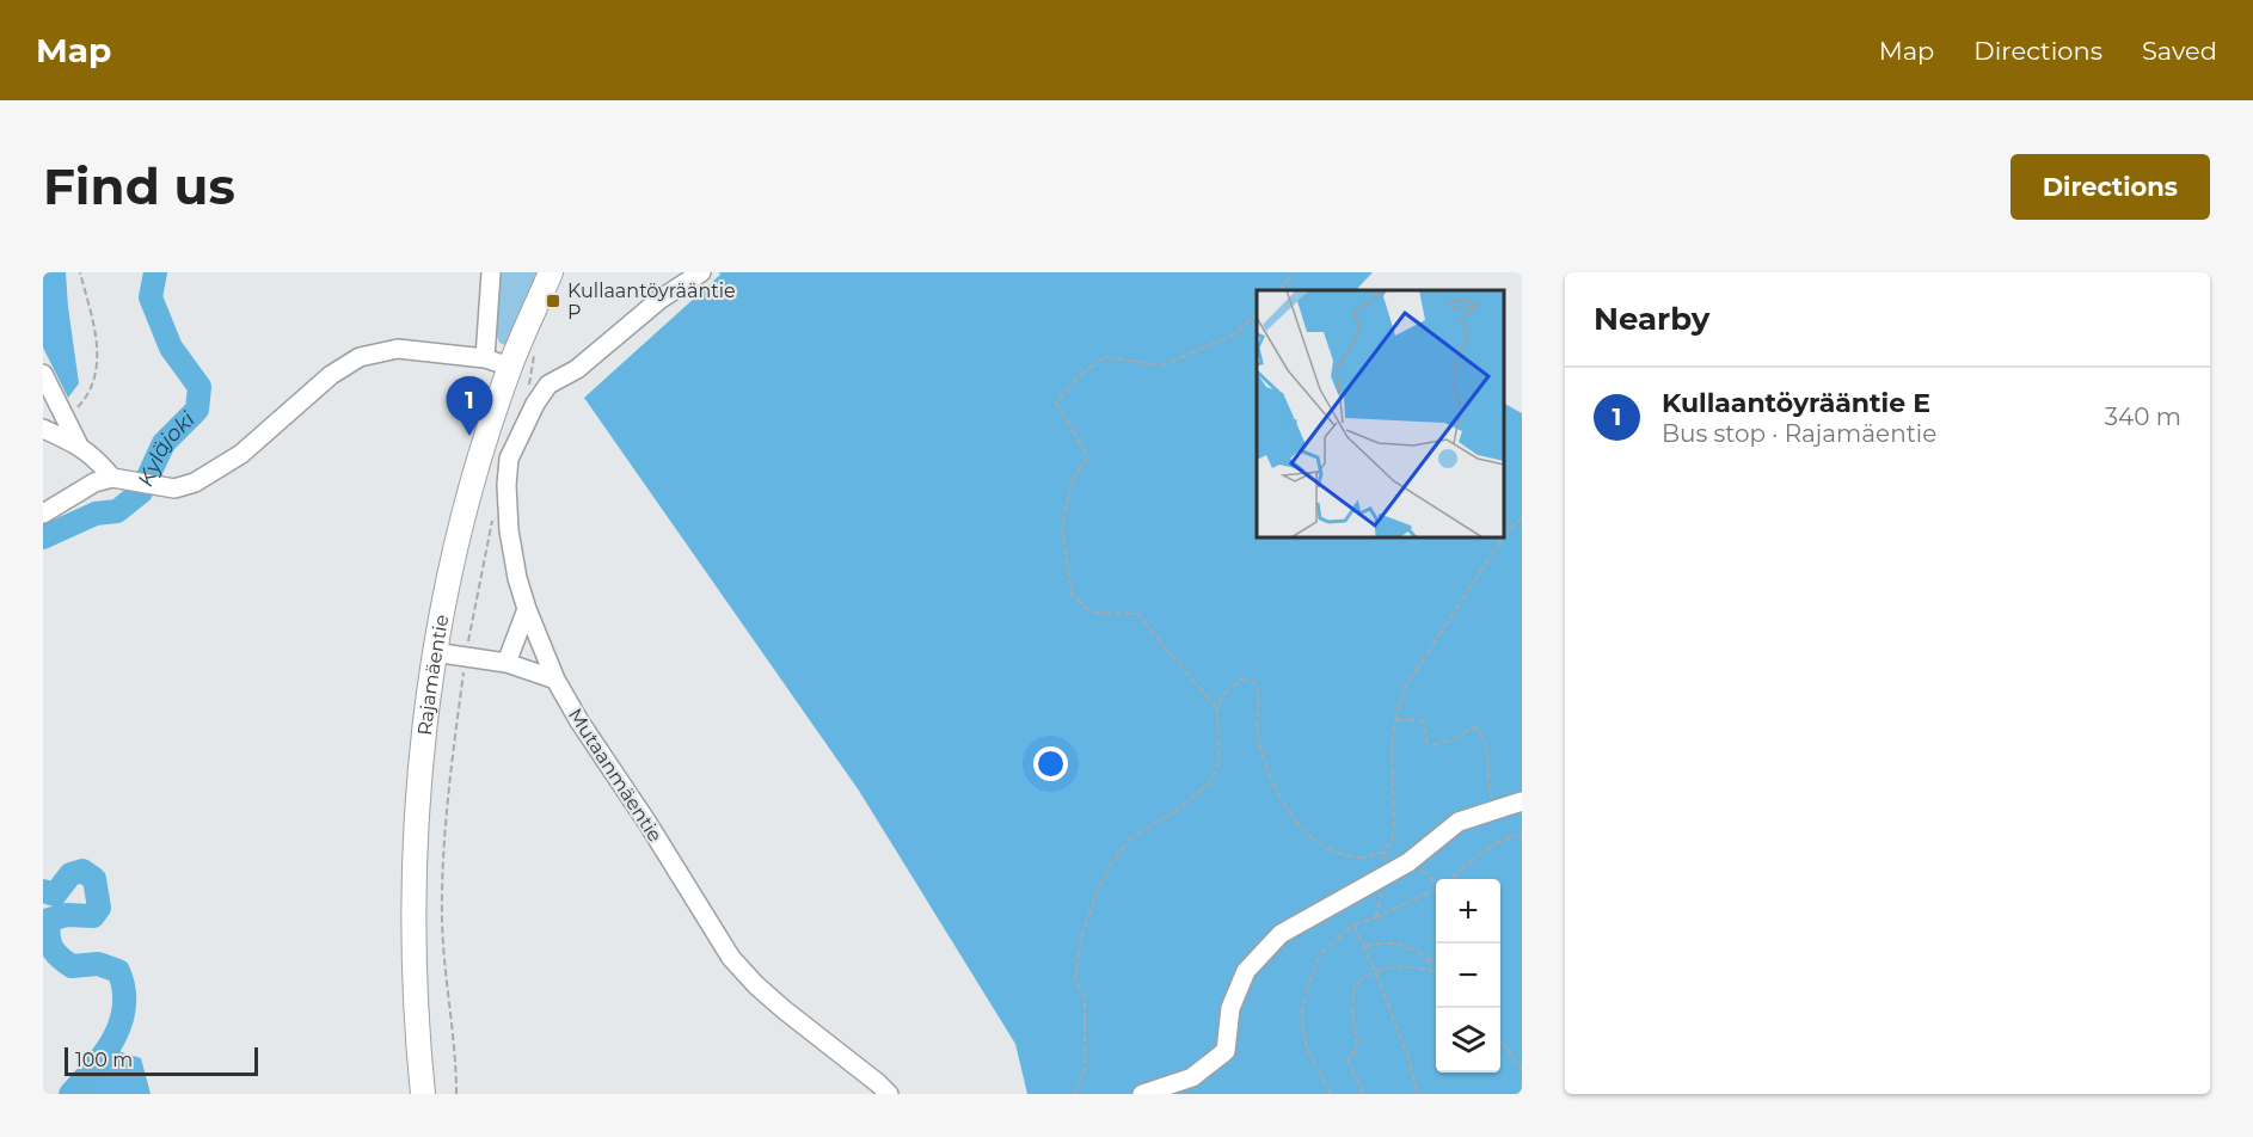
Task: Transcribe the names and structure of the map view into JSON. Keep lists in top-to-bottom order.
{
  "streets": {
    "main road": ["Rajamäentie"],
    "street": ["Mutaanmäentie"]
  },
  "crossings": [
    ["Rajamäentie", "Mutaanmäentie"]
  ],
  "water": ["Kyläjoki"],
  "places": {
    "transit": ["Kullaantöyrääntie P"]
  },
  "scale_bar": "100 m",
  "page": {
    "header": "Map",
    "nav": ["Map", "Directions", "Saved"],
    "buttons": "Directions",
    "title": "Find us",
    "heading": "Nearby",
    "list": [
      {
        "mark": "1",
        "name": "Kullaantöyrääntie E",
        "note": "Bus stop · Rajamäentie",
        "value": "340 m"
      }
    ],
    "pins": "1",
    "map_buttons": ["+", "−"],
    "scale": "100 m"
  }
}
